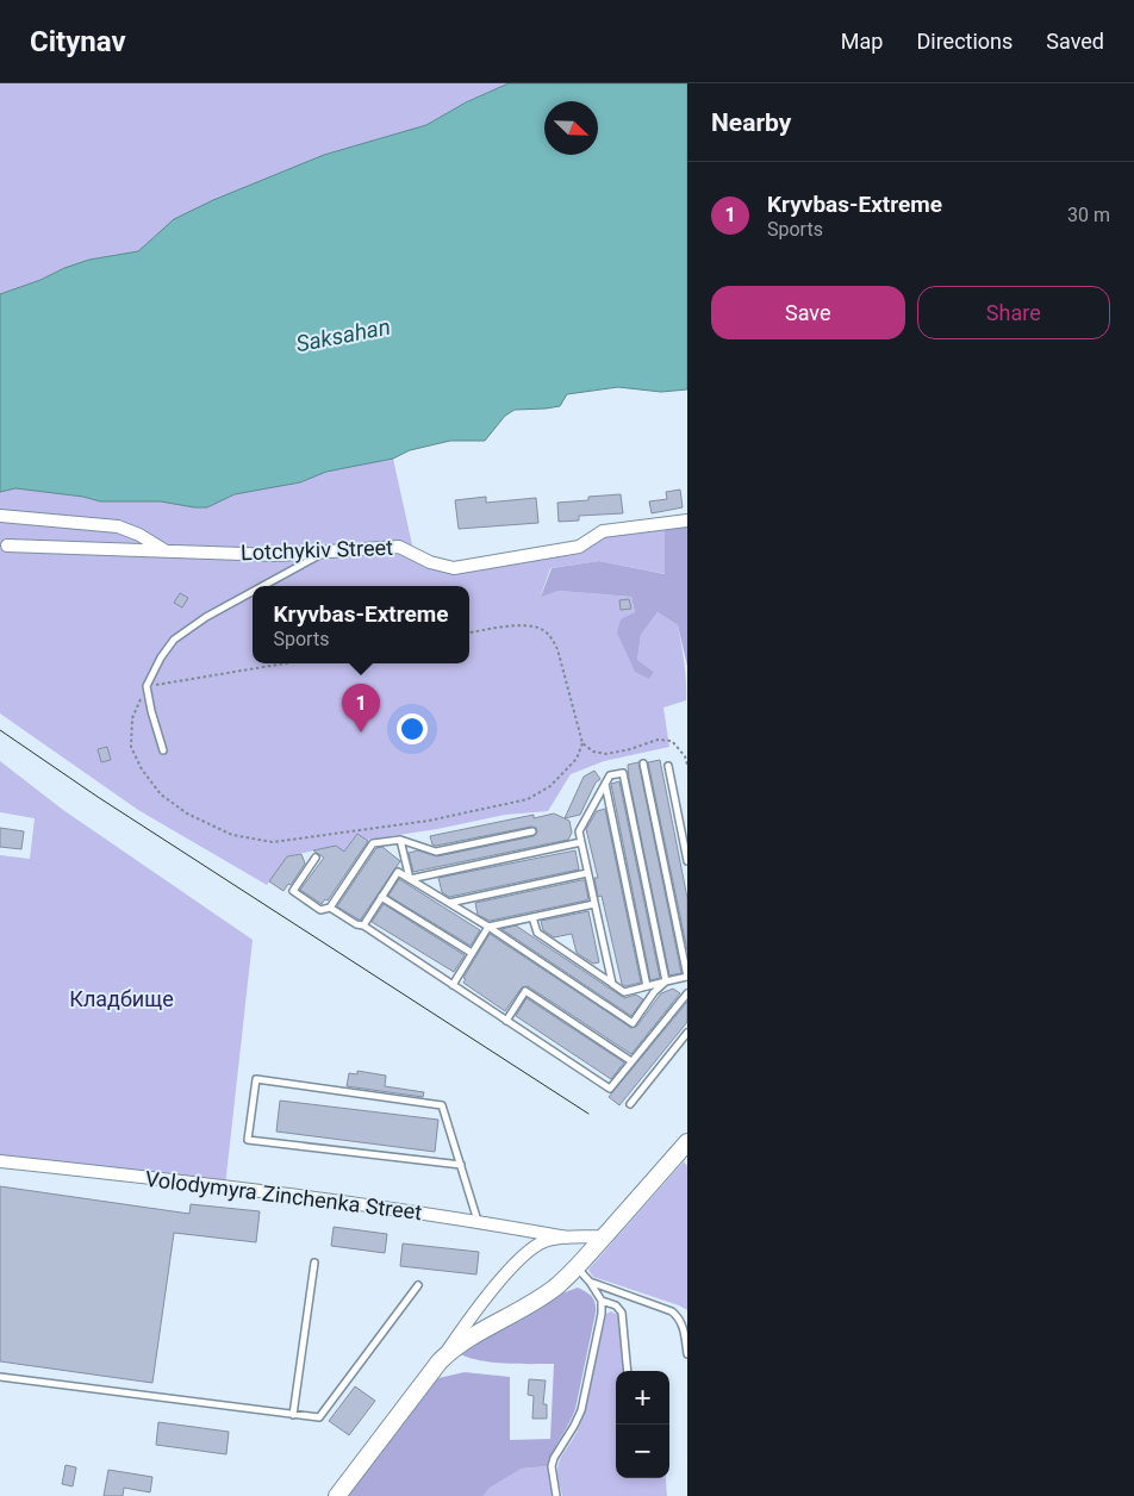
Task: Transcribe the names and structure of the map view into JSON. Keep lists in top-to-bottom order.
{
  "streets": {
    "main road": ["Volodymyra Zinchenka Street"],
    "street": ["Lotchykiv Street"]
  },
  "water": ["Saksahan"],
  "parks": ["Кладбище"],
  "north": "bottom right",
  "page": {
    "header": "Citynav",
    "nav": ["Map", "Directions", "Saved"],
    "heading": "Nearby",
    "list": [
      {
        "mark": "1",
        "name": "Kryvbas-Extreme",
        "note": "Sports",
        "value": "30 m"
      }
    ],
    "buttons": ["Save", "Share"],
    "popup": ["Kryvbas-Extreme", "Sports"],
    "pins": "1",
    "map_buttons": ["+", "−"]
  }
}
